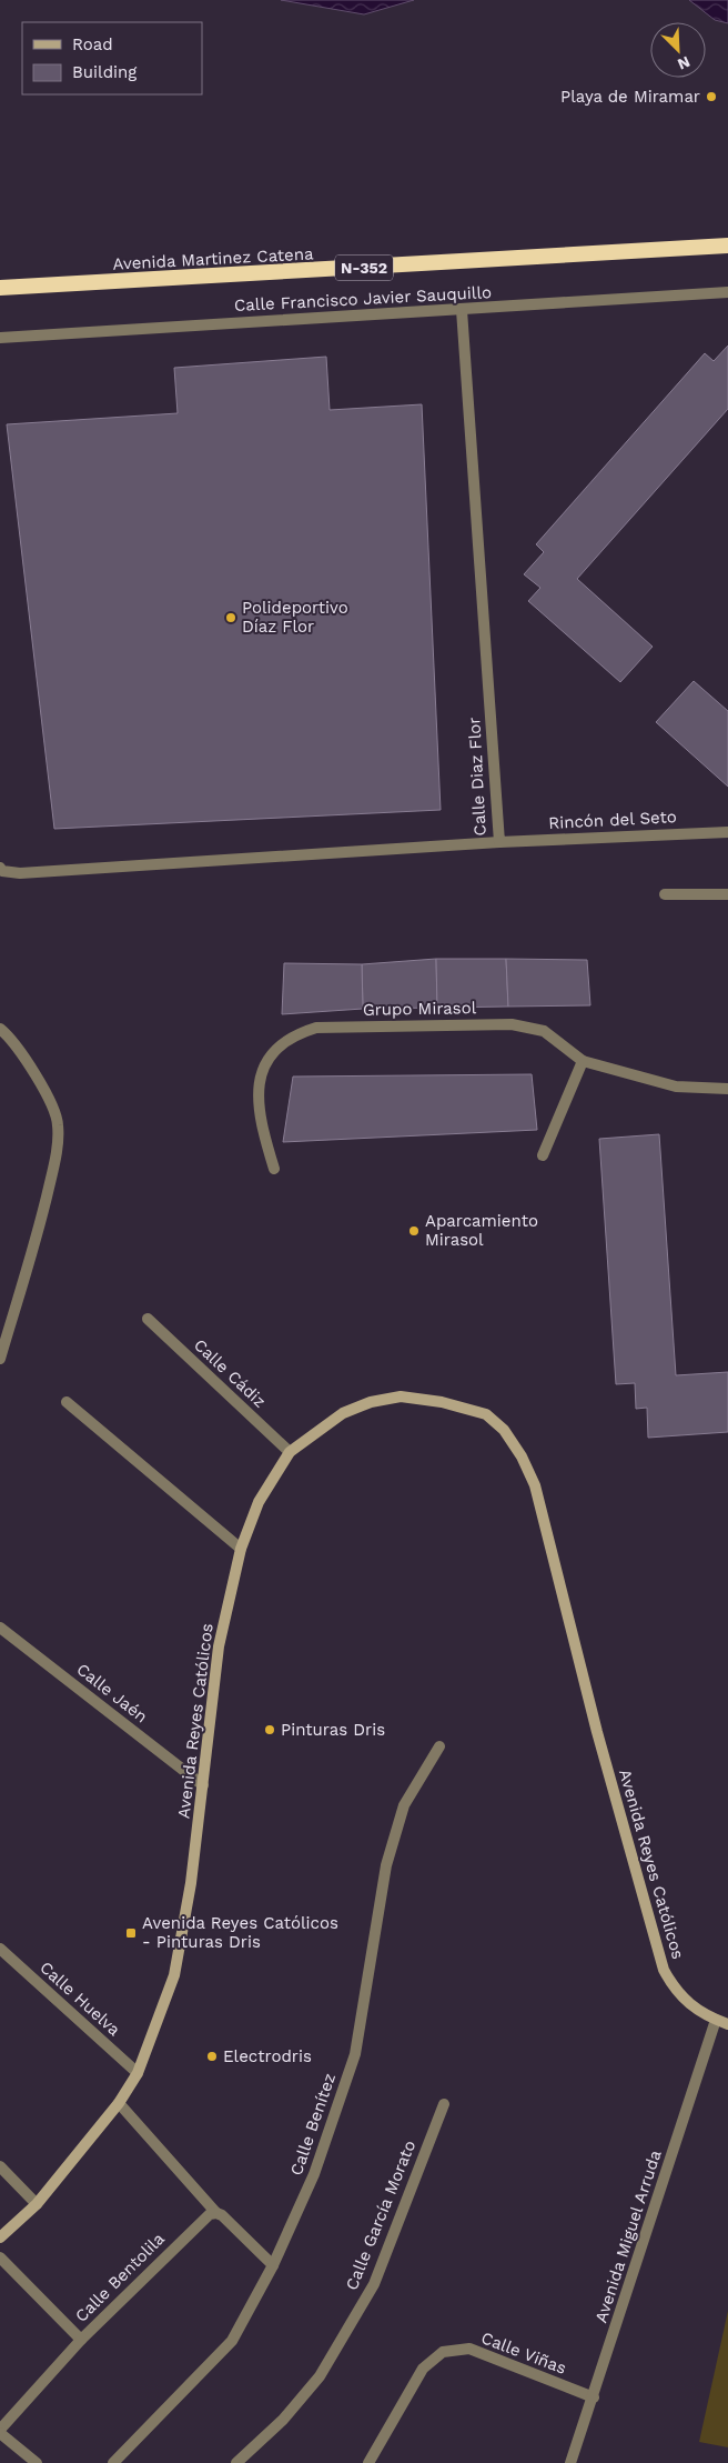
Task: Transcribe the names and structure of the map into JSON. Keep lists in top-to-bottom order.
{
  "streets": {
    "highway": ["Avenida Martinez Catena", "N-352"],
    "main road": ["Avenida Reyes Católicos"],
    "street": [
      "Calle Francisco Javier Sauquillo",
      "Calle Diaz Flor",
      "Rincón del Seto",
      "Grupo Mirasol",
      "Calle Cádiz",
      "Calle Jaén",
      "Calle Huelva",
      "Calle Benítez",
      "Calle García Morato",
      "Avenida Miguel Arruda",
      "Calle Bentolila",
      "Calle Viñas"
    ]
  },
  "crossings": [
    ["Calle Francisco Javier Sauquillo", "Calle Diaz Flor"],
    ["Calle Diaz Flor", "Rincón del Seto"],
    ["Calle Cádiz", "Avenida Reyes Católicos"],
    ["Calle Jaén", "Avenida Reyes Católicos"],
    ["Avenida Reyes Católicos", "Calle Huelva"],
    ["Avenida Reyes Católicos", "Avenida Miguel Arruda"],
    ["Avenida Miguel Arruda", "Calle Viñas"]
  ],
  "places": {
    "other": [
      "Playa de Miramar",
      "Polideportivo Díaz Flor",
      "Aparcamiento Mirasol",
      "Pinturas Dris",
      "Electrodris"
    ],
    "transit": ["Avenida Reyes Católicos - Pinturas Dris"]
  },
  "legend": ["Road", "Building"],
  "north": "bottom right"
}
